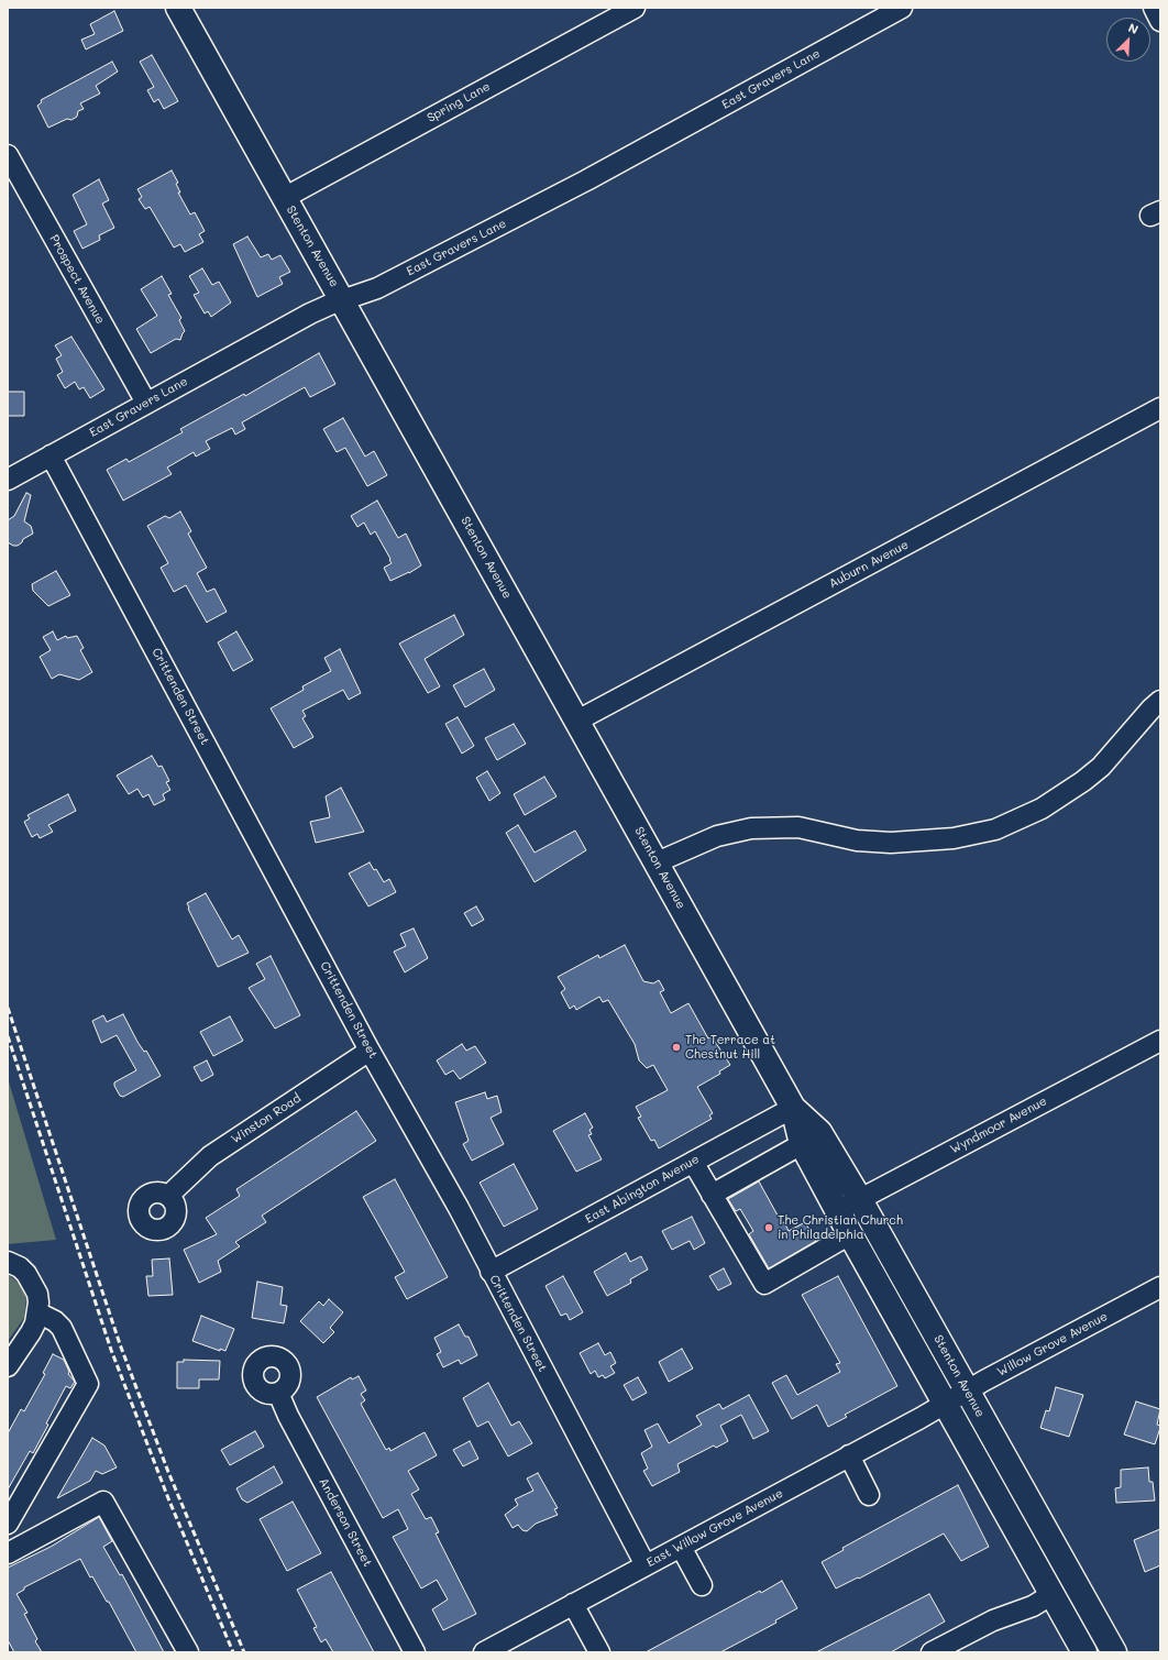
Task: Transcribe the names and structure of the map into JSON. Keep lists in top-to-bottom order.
{
  "streets": {
    "main road": ["Stenton Avenue"],
    "street": [
      "East Gravers Lane",
      "Spring Lane",
      "Prospect Avenue",
      "Auburn Avenue",
      "Crittenden Street",
      "Winston Road",
      "Wyndmoor Avenue",
      "East Abington Avenue",
      "Willow Grove Avenue",
      "Anderson Street",
      "East Willow Grove Avenue"
    ]
  },
  "crossings": [
    ["East Gravers Lane", "Stenton Avenue"],
    ["East Gravers Lane", "Prospect Avenue"],
    ["East Gravers Lane", "Crittenden Street"],
    ["Spring Lane", "Stenton Avenue"],
    ["Stenton Avenue", "Auburn Avenue"],
    ["Stenton Avenue", "Wyndmoor Avenue"],
    ["Stenton Avenue", "East Abington Avenue"],
    ["Stenton Avenue", "Willow Grove Avenue"],
    ["Stenton Avenue", "East Willow Grove Avenue"],
    ["Crittenden Street", "Winston Road"],
    ["Crittenden Street", "East Abington Avenue"],
    ["Crittenden Street", "East Willow Grove Avenue"],
    ["Willow Grove Avenue", "East Willow Grove Avenue"]
  ],
  "places": ["The Terrace at Chestnut Hill", "The Christian Church in Philadelphia"],
  "north": "top right"
}
